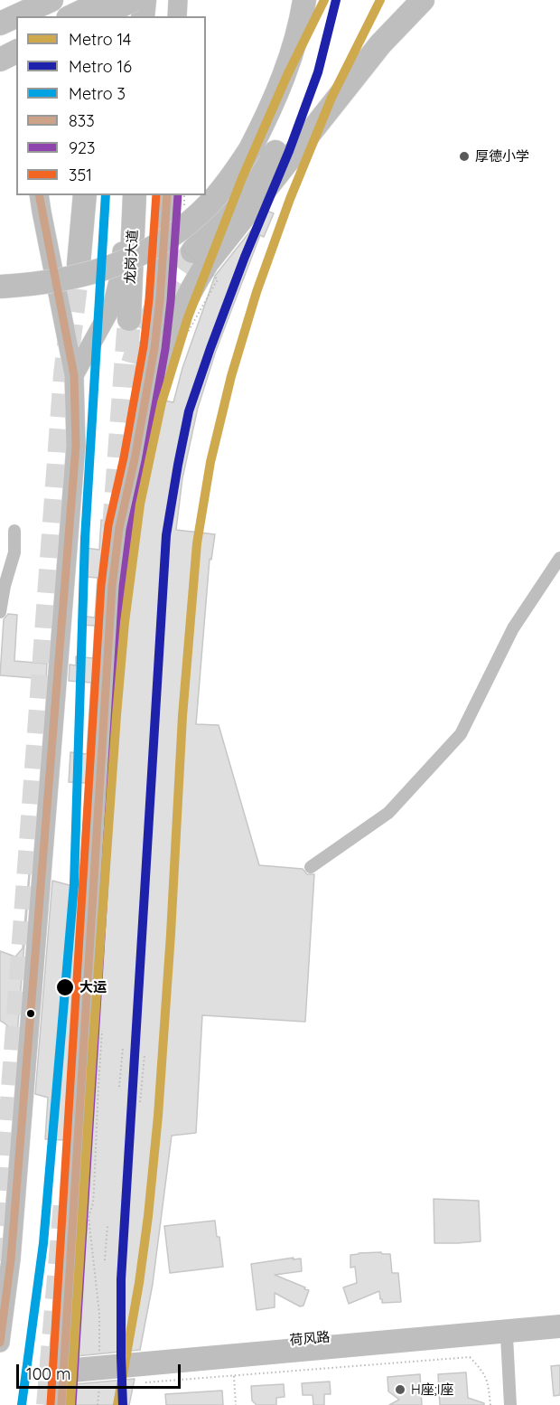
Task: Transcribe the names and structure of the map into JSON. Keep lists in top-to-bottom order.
{
  "streets": {
    "highway": ["龙岗大道"],
    "street": ["荷风路"]
  },
  "places": ["厚德小学", "大运", "H座;I座"],
  "lines": [
    "metro line 14",
    "metro line 16",
    "metro line 3",
    "transit line 833",
    "transit line 923",
    "transit line 351"
  ],
  "legend": [
    "Metro 14",
    "Metro 16",
    "Metro 3",
    "833",
    "923",
    "351"
  ],
  "scale_bar": "100 m"
}
